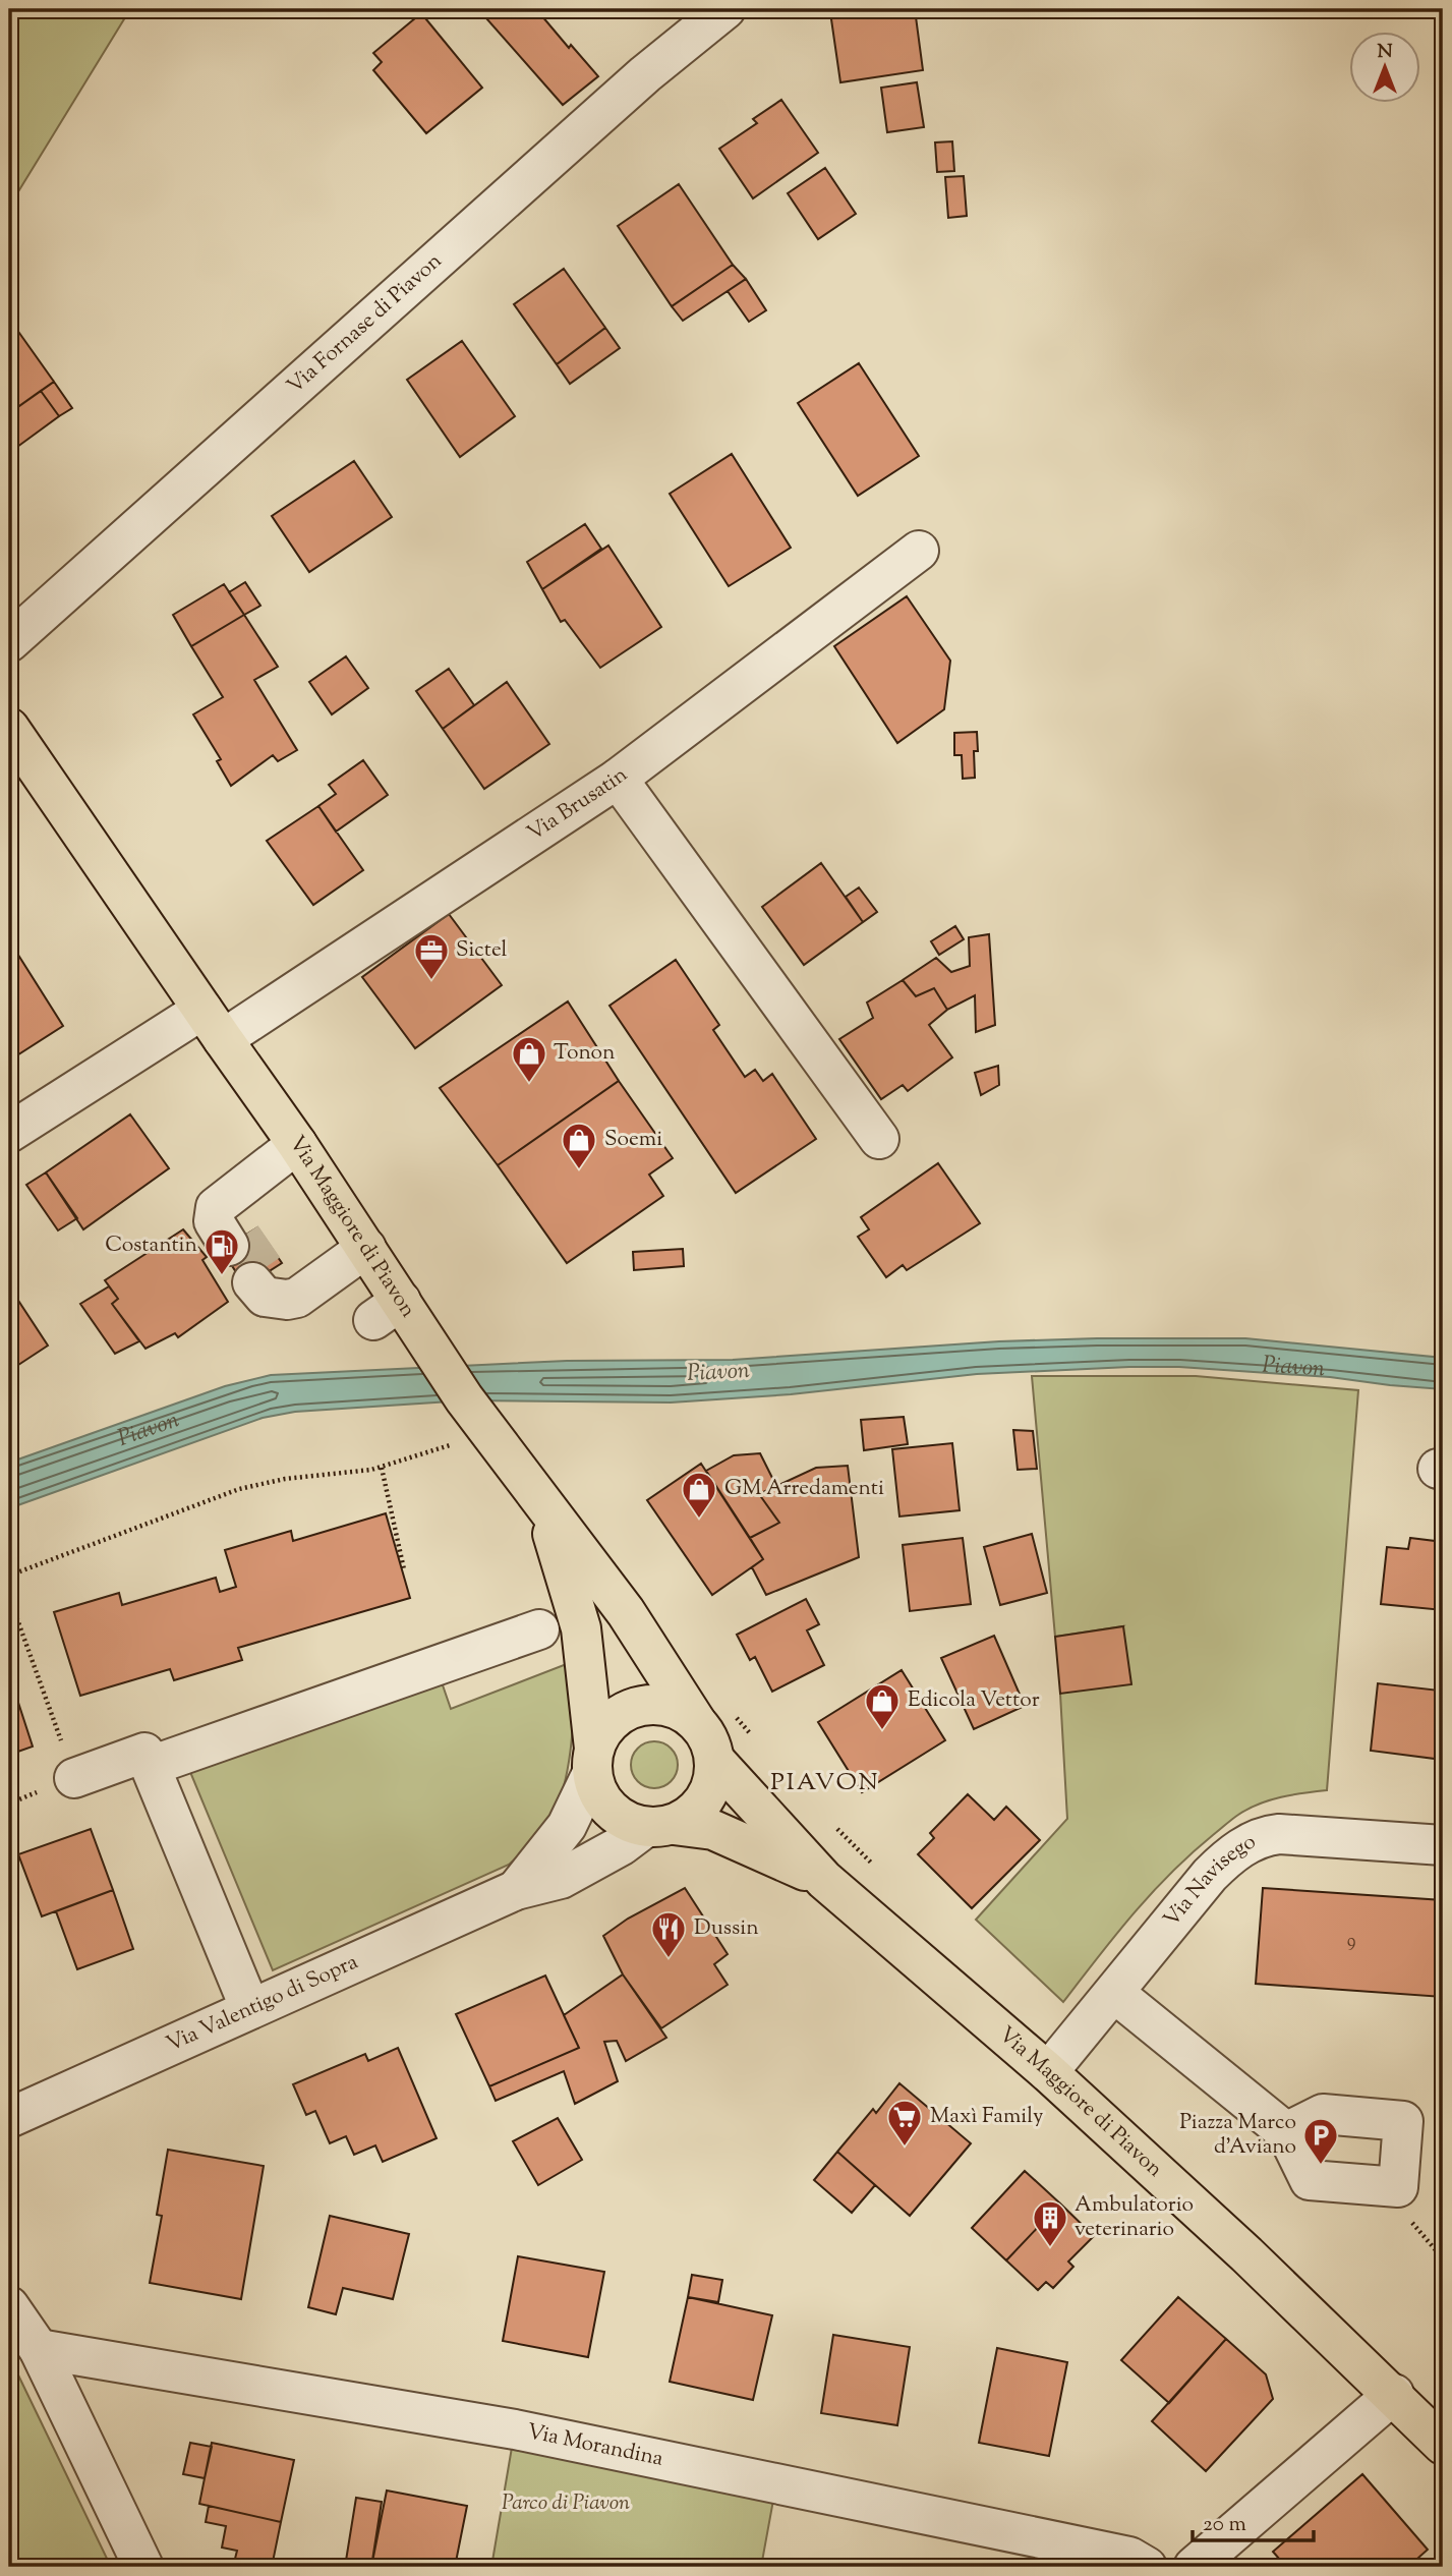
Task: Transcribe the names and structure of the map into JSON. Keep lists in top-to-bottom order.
{
  "streets": {
    "main road": ["Via Maggiore di Piavon"],
    "street": [
      "Via Fornase di Piavon",
      "Via Brusatin",
      "Via Navisego",
      "Via Valentigo di Sopra",
      "Via Morandina"
    ]
  },
  "crossings": [
    ["Via Brusatin", "Via Maggiore di Piavon"],
    ["Via Maggiore di Piavon", "Via Navisego"],
    ["Via Maggiore di Piavon", "Via Valentigo di Sopra"]
  ],
  "districts": ["PIAVON"],
  "water": ["Piavon"],
  "parks": ["Parco di Piavon"],
  "places": {
    "office": ["Sictel"],
    "shop": [
      "Tonon",
      "Soemi",
      "GM Arredamenti",
      "Edicola Vettor"
    ],
    "fuel station": ["Costantin"],
    "restaurant": ["Dussin"],
    "supermarket": ["Maxì Family"],
    "parking": ["Piazza Marco d'Aviano"],
    "building": ["Ambulatorio veterinario"]
  },
  "house_numbers": ["9"],
  "scale_bar": "20 m",
  "north": "top"
}
